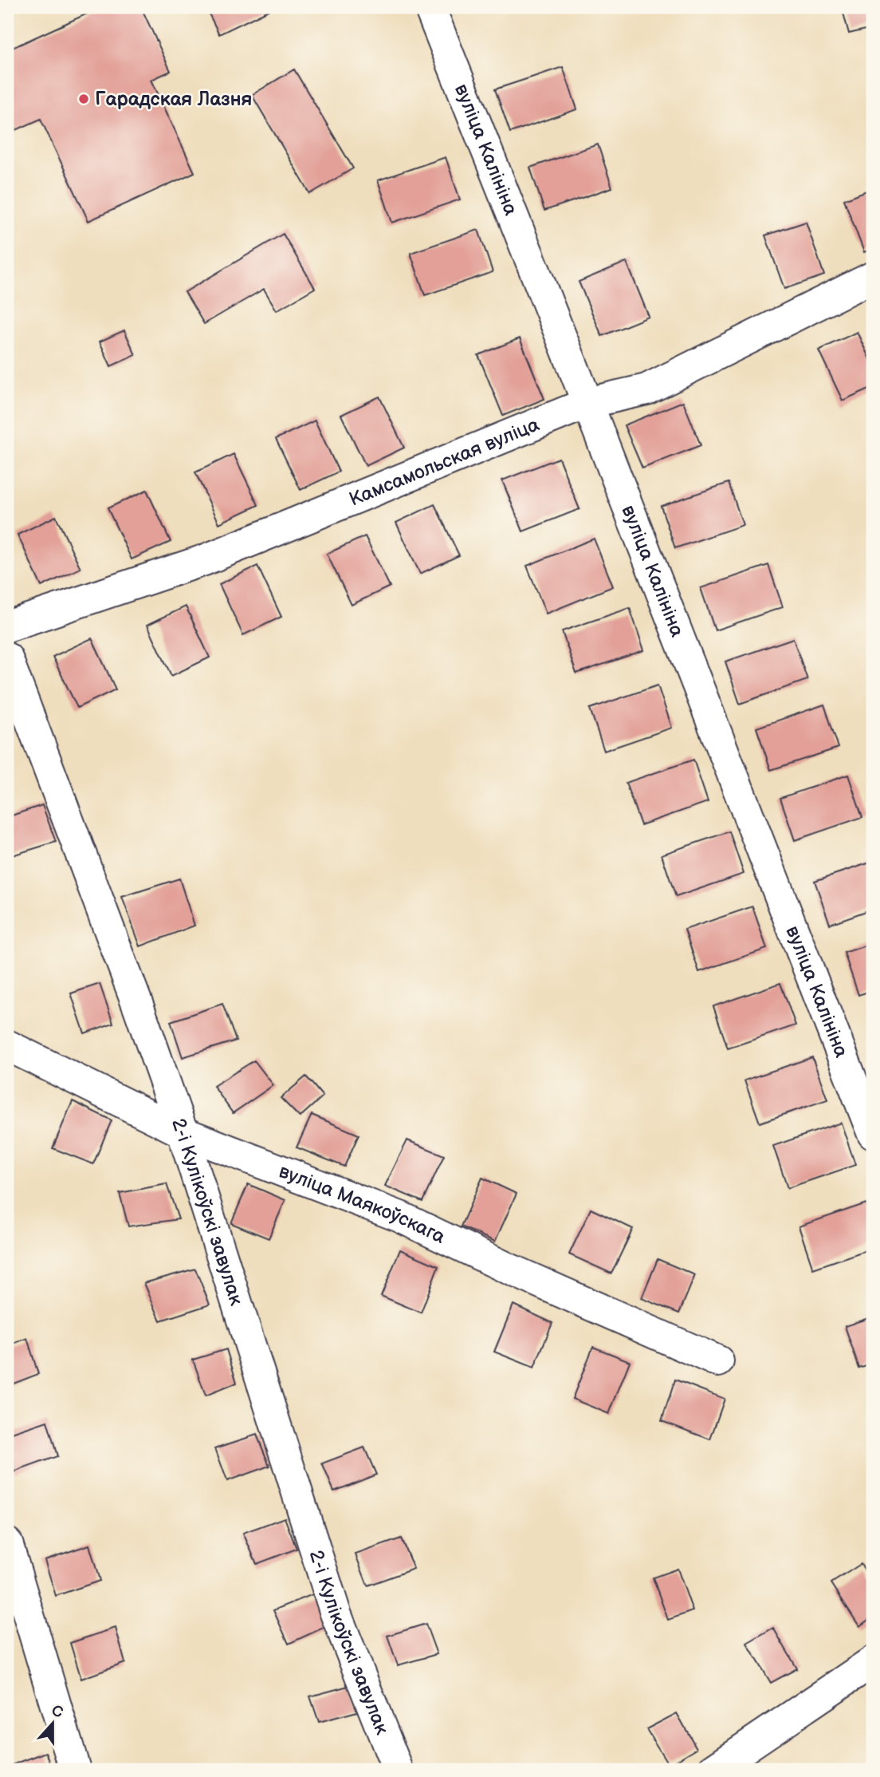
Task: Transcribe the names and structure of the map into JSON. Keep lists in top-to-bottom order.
{
  "streets": {
    "street": [
      "вуліца Калініна",
      "Камсамольская вуліца",
      "вуліца Маякоўскага",
      "2-і Кулікоўскі завулак"
    ]
  },
  "crossings": [
    ["вуліца Калініна", "Камсамольская вуліца"],
    ["вуліца Маякоўскага", "2-і Кулікоўскі завулак"]
  ],
  "places": ["Гарадская Лазня"],
  "north": "top"
}
